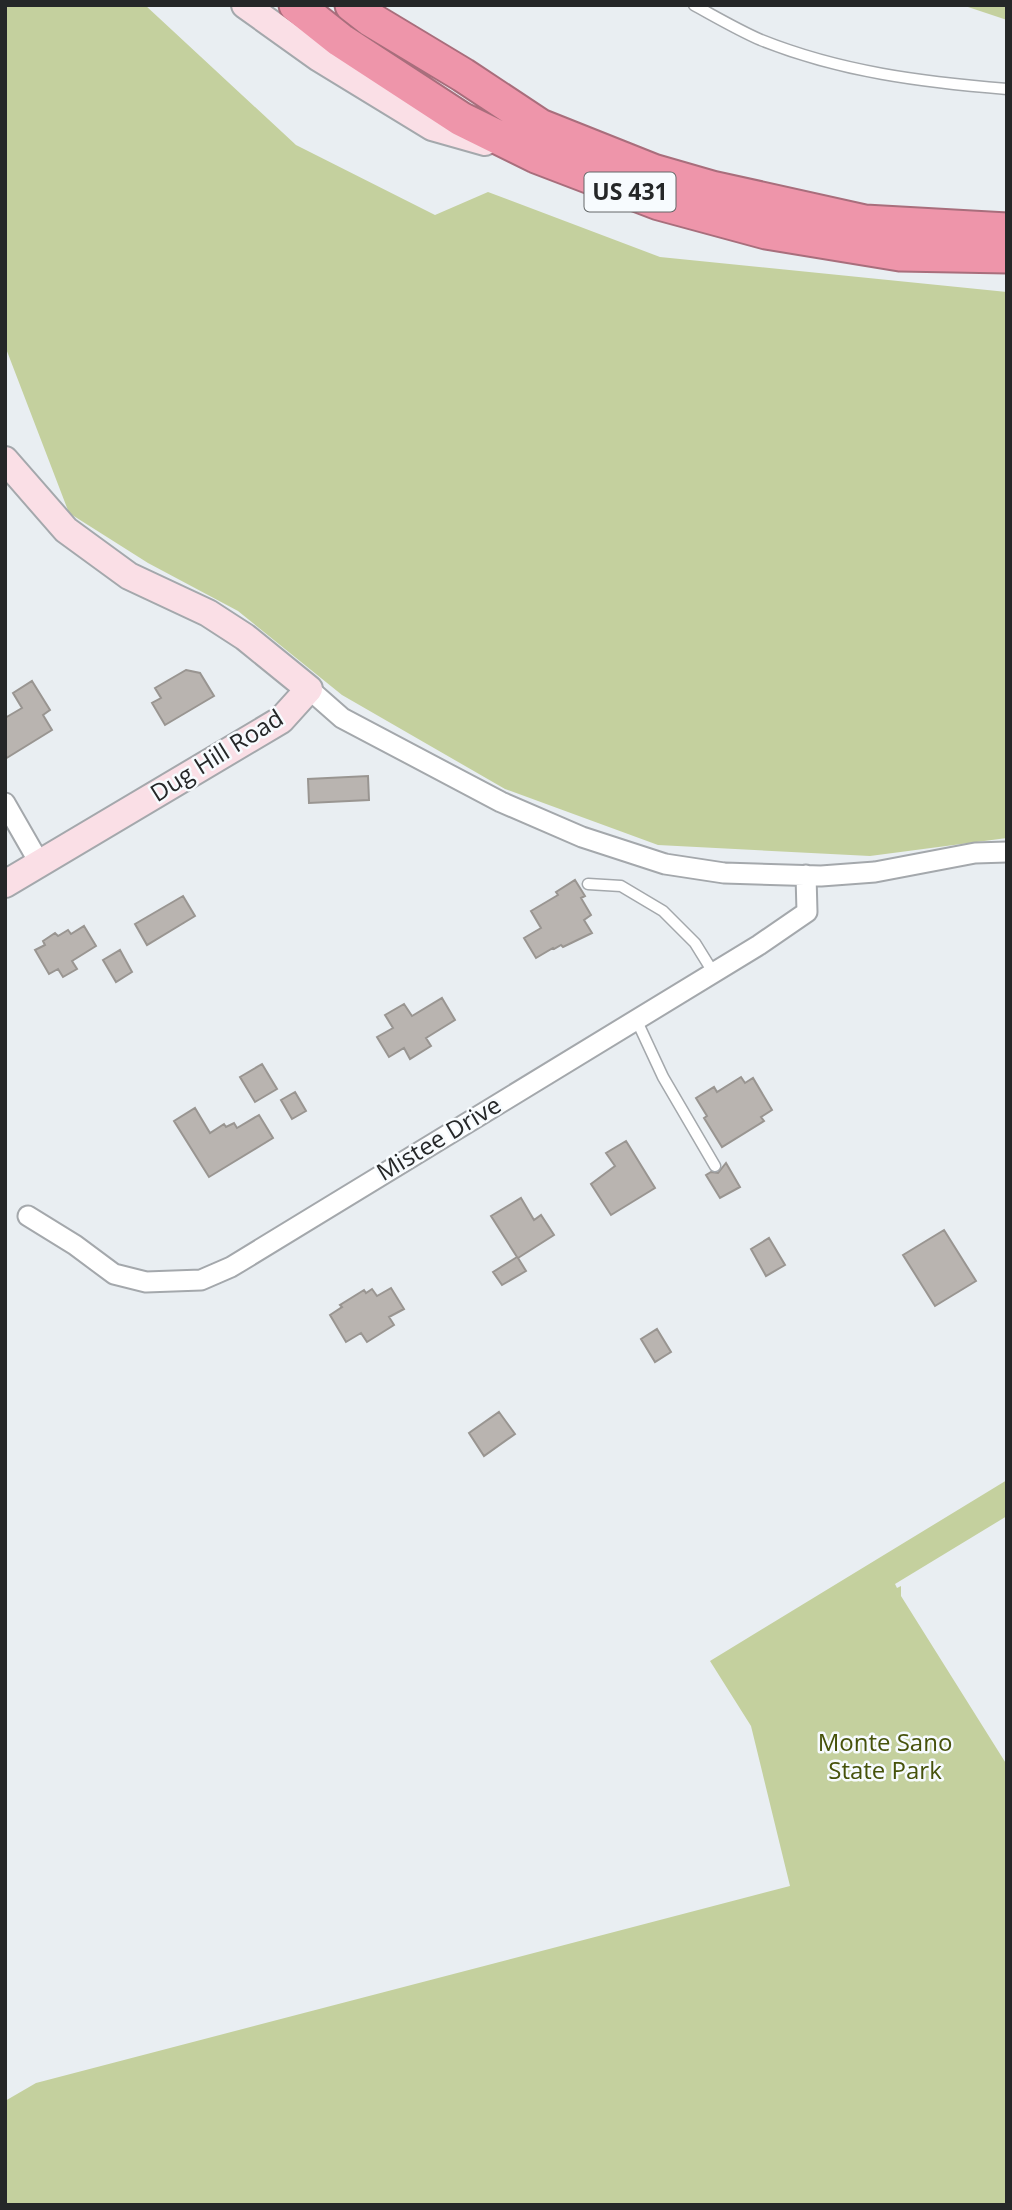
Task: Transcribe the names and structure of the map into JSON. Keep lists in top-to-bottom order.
{
  "streets": {
    "highway": ["US 431"],
    "street": ["Dug Hill Road", "Mistee Drive"]
  },
  "parks": ["Monte Sano State Park"]
}
